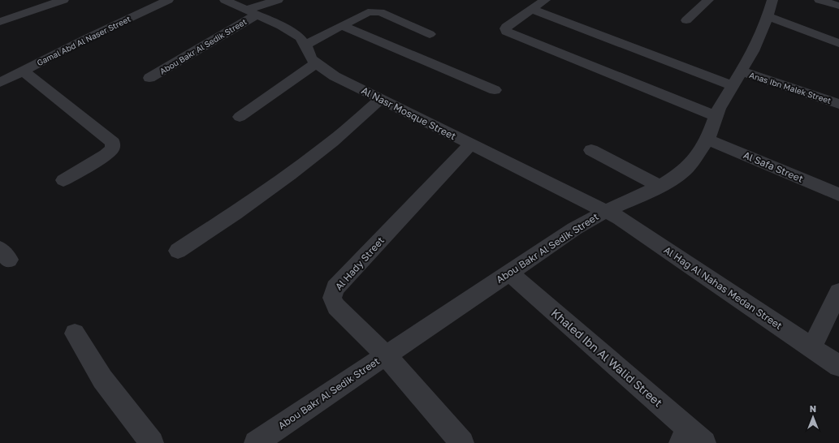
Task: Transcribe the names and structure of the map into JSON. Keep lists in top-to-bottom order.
{
  "streets": {
    "street": [
      "Gamal Abd Al Naser Street",
      "Abou Bakr Al Sedik Street",
      "Anas Ibn Malek Street",
      "Al Nasr Mosque Street",
      "Al Safa Street",
      "Al Hady Street",
      "Al Hag Al Nahas Medan Street",
      "Khaled Ibn Al Walid Street"
    ]
  },
  "crossings": [
    ["Abou Bakr Al Sedik Street", "Anas Ibn Malek Street"],
    ["Abou Bakr Al Sedik Street", "Al Nasr Mosque Street"],
    ["Abou Bakr Al Sedik Street", "Al Safa Street"],
    ["Abou Bakr Al Sedik Street", "Al Hady Street"],
    ["Abou Bakr Al Sedik Street", "Al Hag Al Nahas Medan Street"],
    ["Abou Bakr Al Sedik Street", "Khaled Ibn Al Walid Street"],
    ["Al Nasr Mosque Street", "Al Hady Street"],
    ["Al Nasr Mosque Street", "Al Hag Al Nahas Medan Street"]
  ],
  "north": "top"
}
